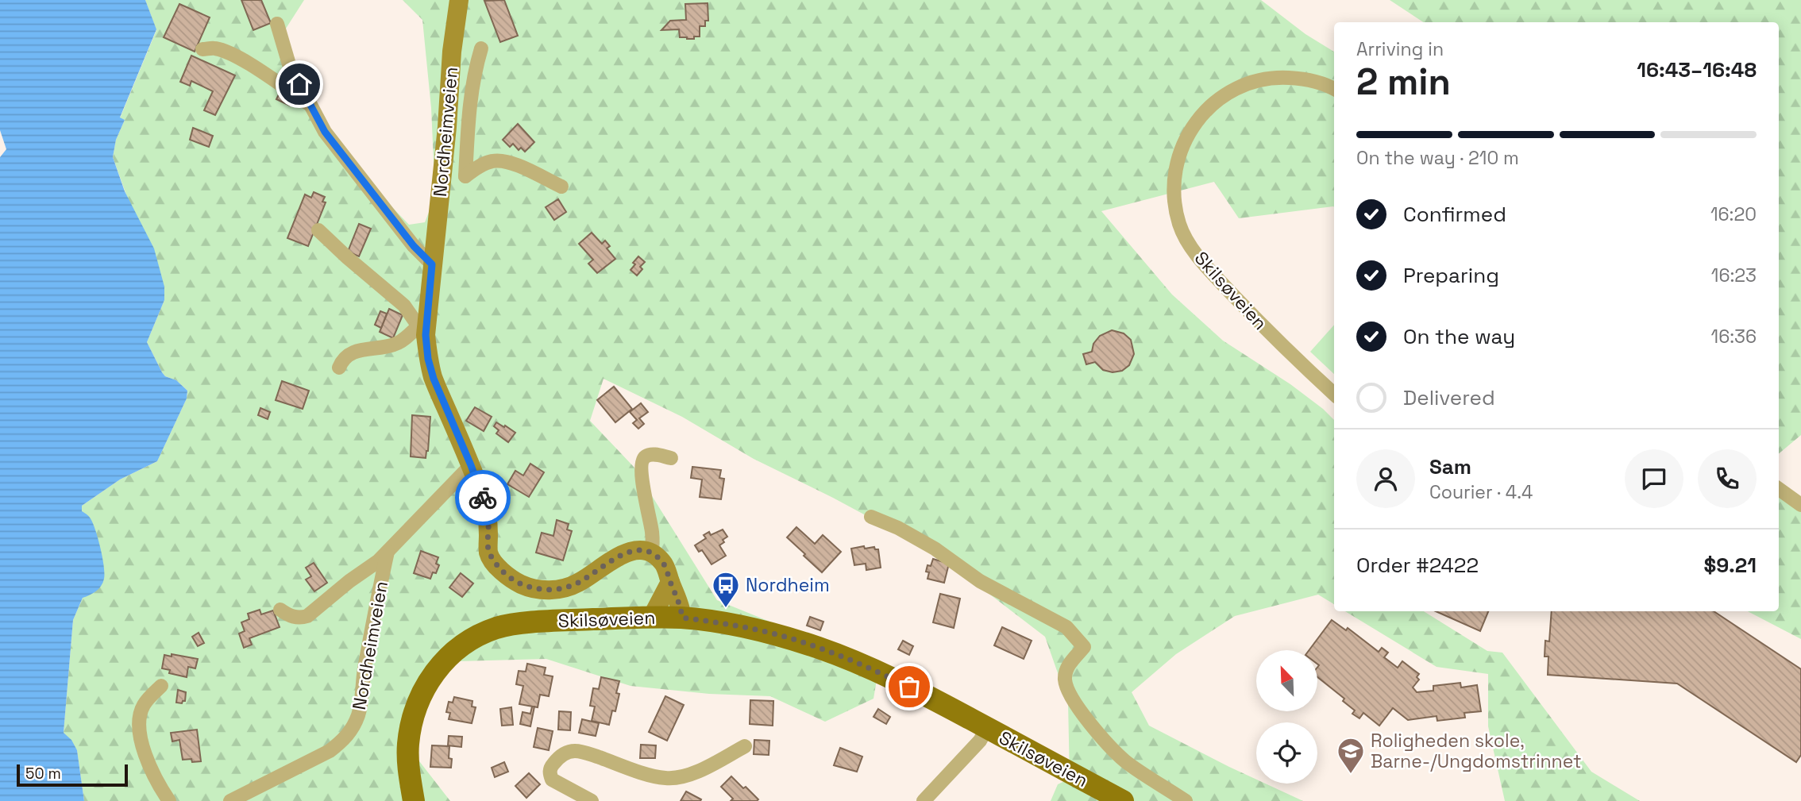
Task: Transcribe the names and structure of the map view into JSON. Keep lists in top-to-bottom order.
{
  "streets": {
    "main road": ["Nordheimveien", "Skilsøveien"]
  },
  "places": {
    "bus stop": ["Nordheim"],
    "school or university": ["Roligheden skole, Barne-/Ungdomstrinnet"]
  },
  "scale_bar": "50 m",
  "north": "top left",
  "page": {
    "heading": ["2 min", "Arriving in", "16:43–16:48"],
    "panel": [
      "Sam",
      "Courier · 4.4",
      "Order #2422",
      "$9.21"
    ],
    "bar": "On the way · 210 m",
    "list": [
      ["Confirmed", "16:20"],
      ["Preparing", "16:23"],
      ["On the way", "16:36"],
      "Delivered"
    ],
    "scale": "50 m"
  }
}
